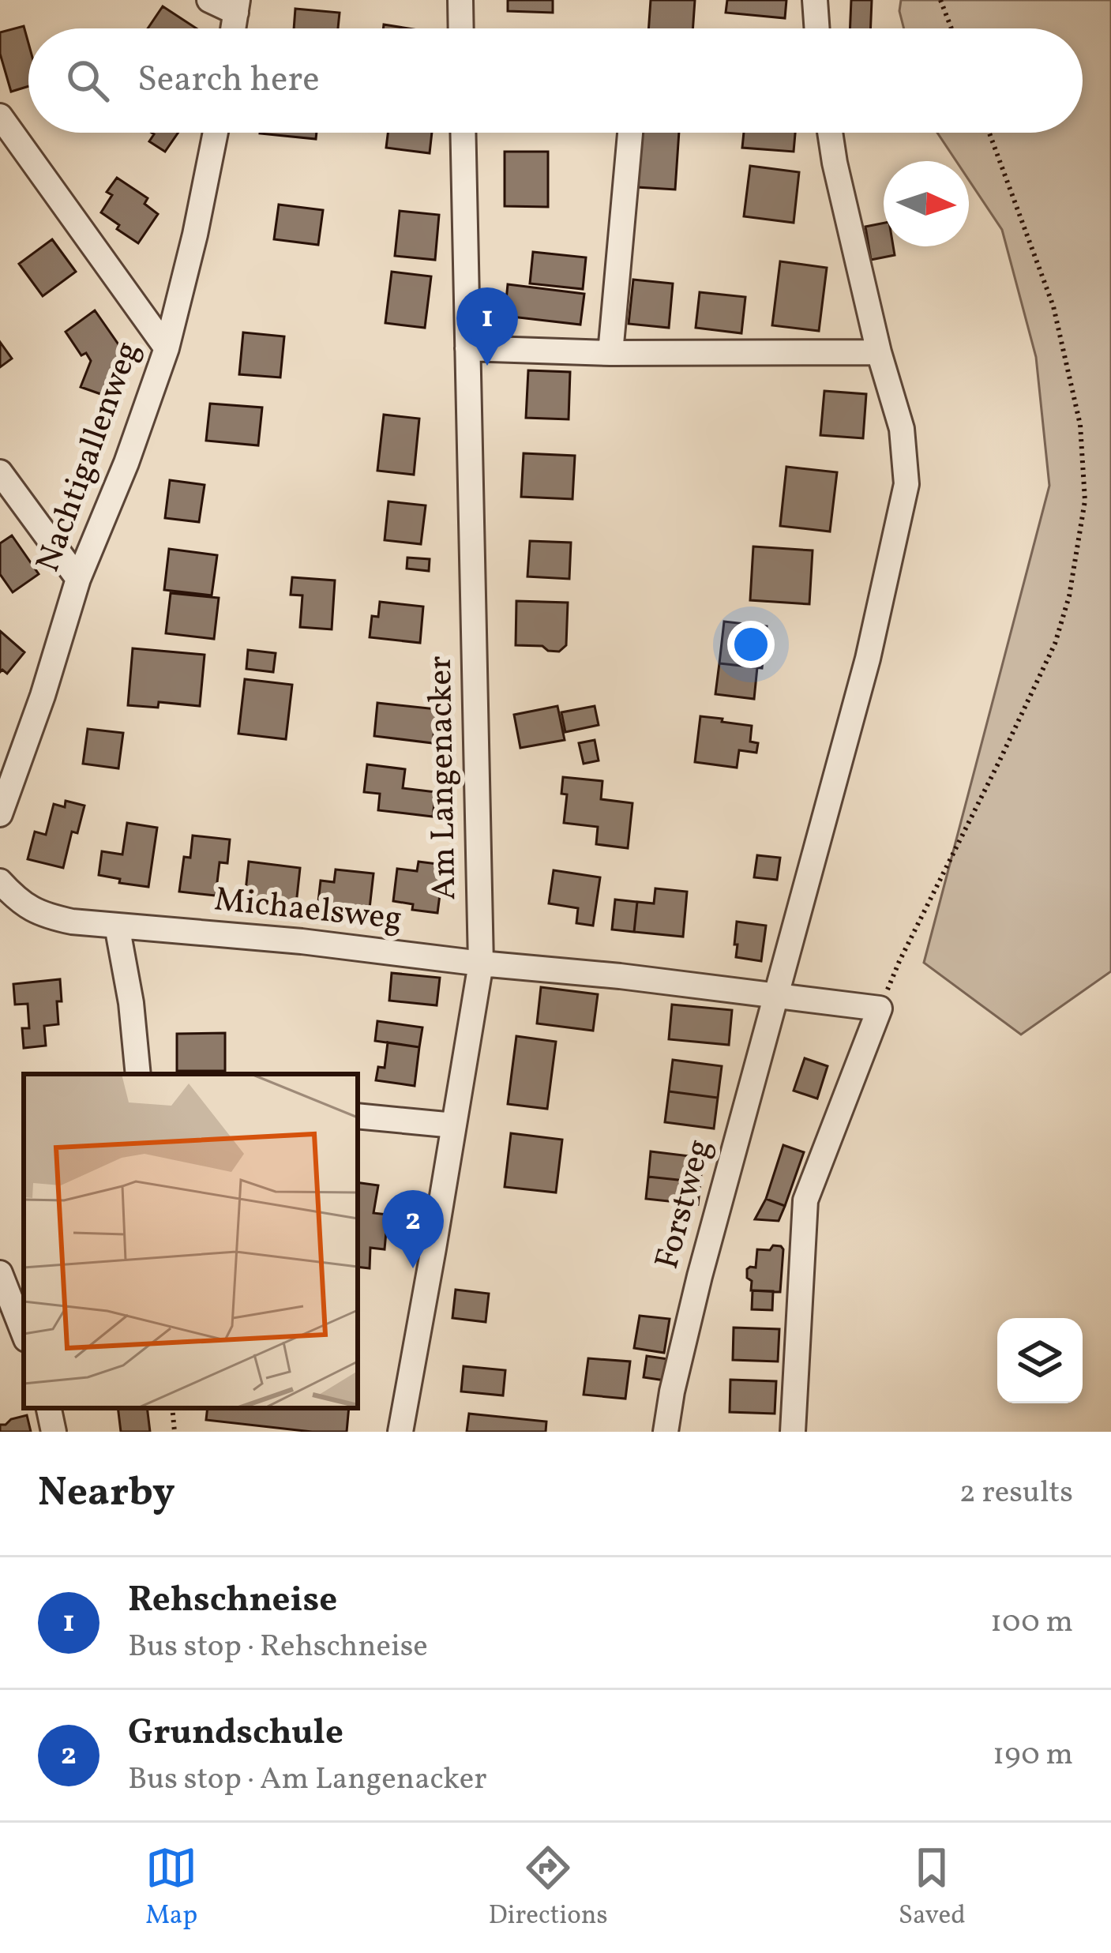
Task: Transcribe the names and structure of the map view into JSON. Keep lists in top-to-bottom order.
{
  "streets": {
    "street": [
      "Nachtigallenweg",
      "Am Langenacker",
      "Michaelsweg",
      "Forstweg"
    ]
  },
  "crossings": [
    ["Am Langenacker", "Michaelsweg"],
    ["Michaelsweg", "Forstweg"]
  ],
  "north": "right",
  "page": {
    "search": "Search here",
    "pins": ["1", "2"],
    "heading": ["Nearby", "2 results"],
    "list": [
      {
        "mark": "1",
        "name": "Rehschneise",
        "note": "Bus stop · Rehschneise",
        "value": "100 m"
      },
      {
        "mark": "2",
        "name": "Grundschule",
        "note": "Bus stop · Am Langenacker",
        "value": "190 m"
      }
    ],
    "nav": ["Map", "Directions", "Saved"]
  }
}
